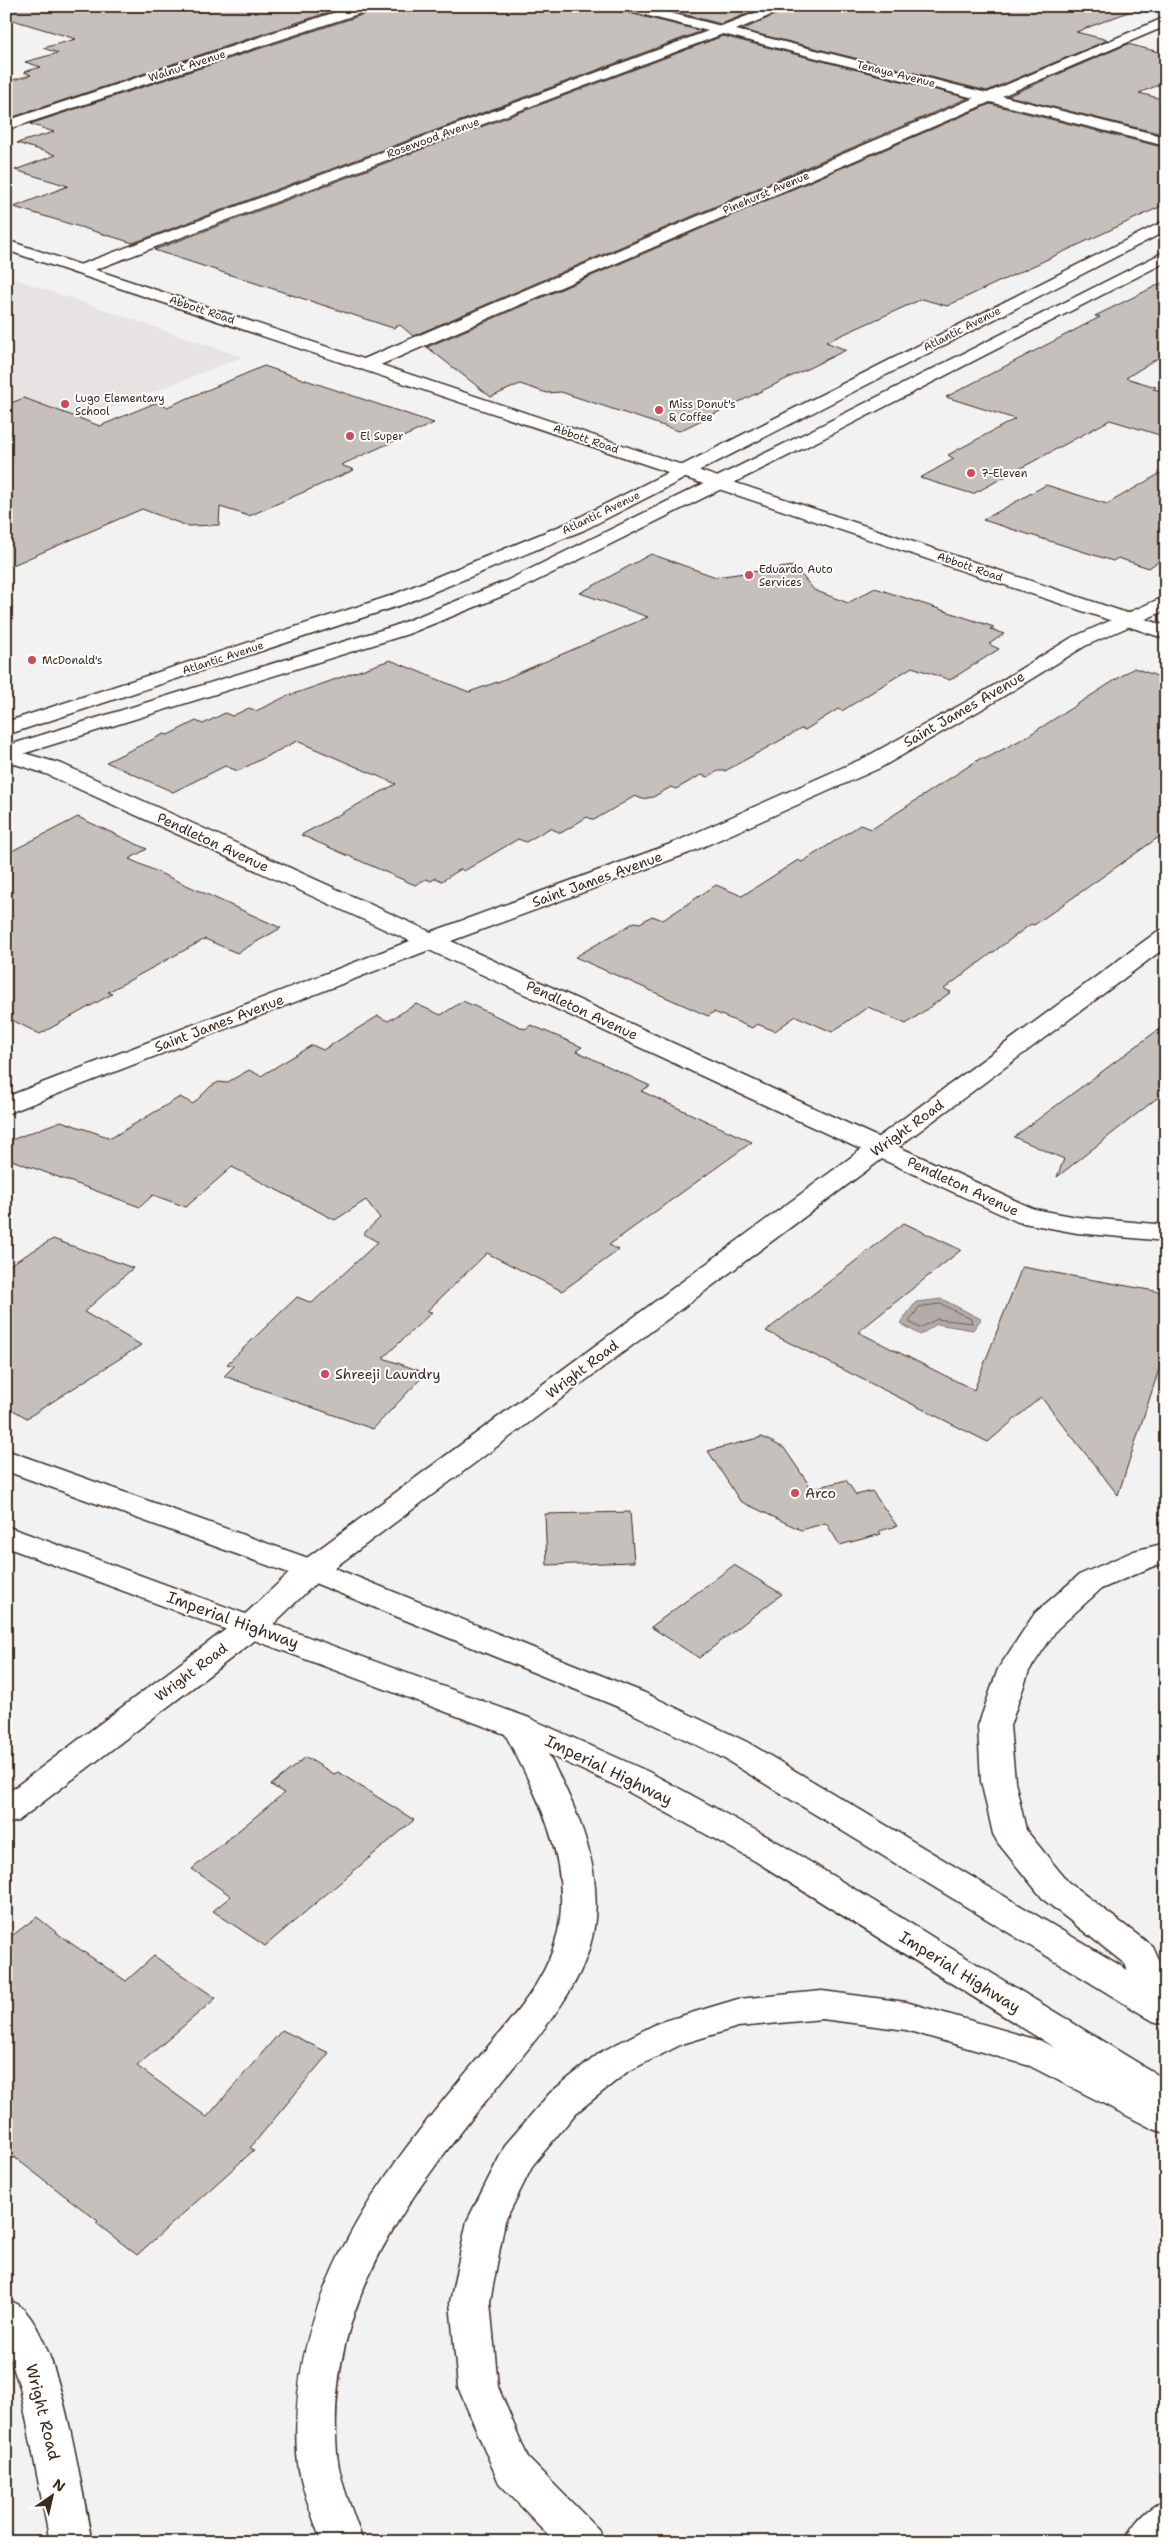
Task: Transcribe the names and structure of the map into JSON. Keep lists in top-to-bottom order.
{
  "streets": {
    "main road": [
      "Walnut Avenue",
      "Tenaya Avenue",
      "Rosewood Avenue",
      "Pinehurst Avenue",
      "Abbott Road",
      "Atlantic Avenue",
      "Saint James Avenue",
      "Pendleton Avenue",
      "Wright Road",
      "Imperial Highway"
    ]
  },
  "crossings": [
    ["Tenaya Avenue", "Rosewood Avenue"],
    ["Tenaya Avenue", "Pinehurst Avenue"],
    ["Rosewood Avenue", "Abbott Road"],
    ["Pinehurst Avenue", "Abbott Road"],
    ["Abbott Road", "Atlantic Avenue"],
    ["Abbott Road", "Saint James Avenue"],
    ["Atlantic Avenue", "Pendleton Avenue"],
    ["Saint James Avenue", "Pendleton Avenue"],
    ["Pendleton Avenue", "Wright Road"],
    ["Wright Road", "Imperial Highway"]
  ],
  "places": [
    "Lugo Elementary School",
    "Miss Donut's & Coffee",
    "El Super",
    "7-Eleven",
    "Eduardo Auto Services",
    "McDonald's",
    "Shreeji Laundry",
    "Arco"
  ],
  "north": "top right"
}
